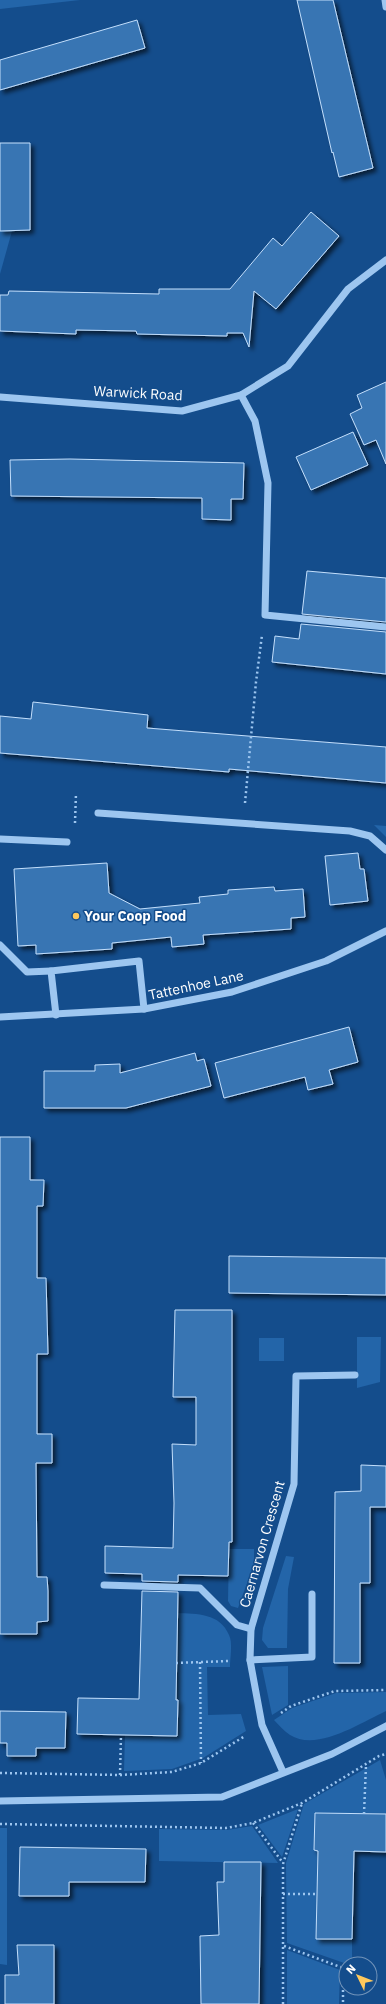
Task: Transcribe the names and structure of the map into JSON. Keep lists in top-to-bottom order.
{
  "streets": {
    "street": ["Warwick Road", "Tattenhoe Lane", "Caernarvon Crescent"]
  },
  "places": ["Your Coop Food"],
  "north": "top left"
}
